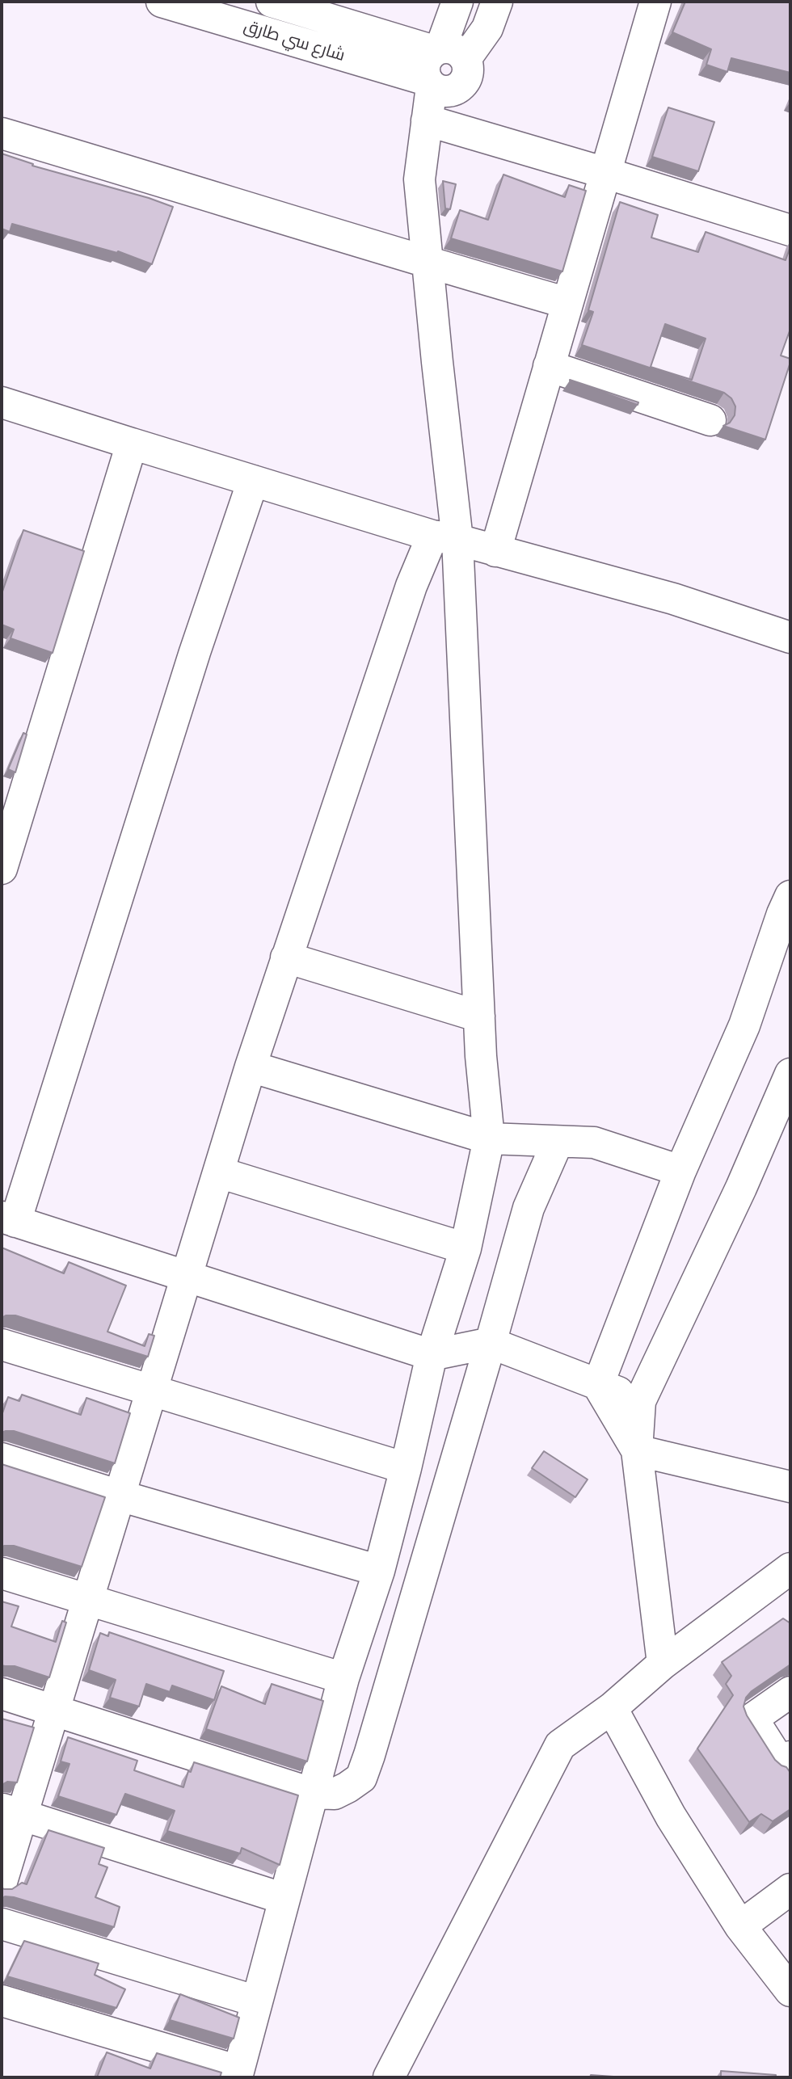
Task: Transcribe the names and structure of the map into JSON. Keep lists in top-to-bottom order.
{
  "streets": {
    "street": ["شارع سي طارق"]
  }
}
